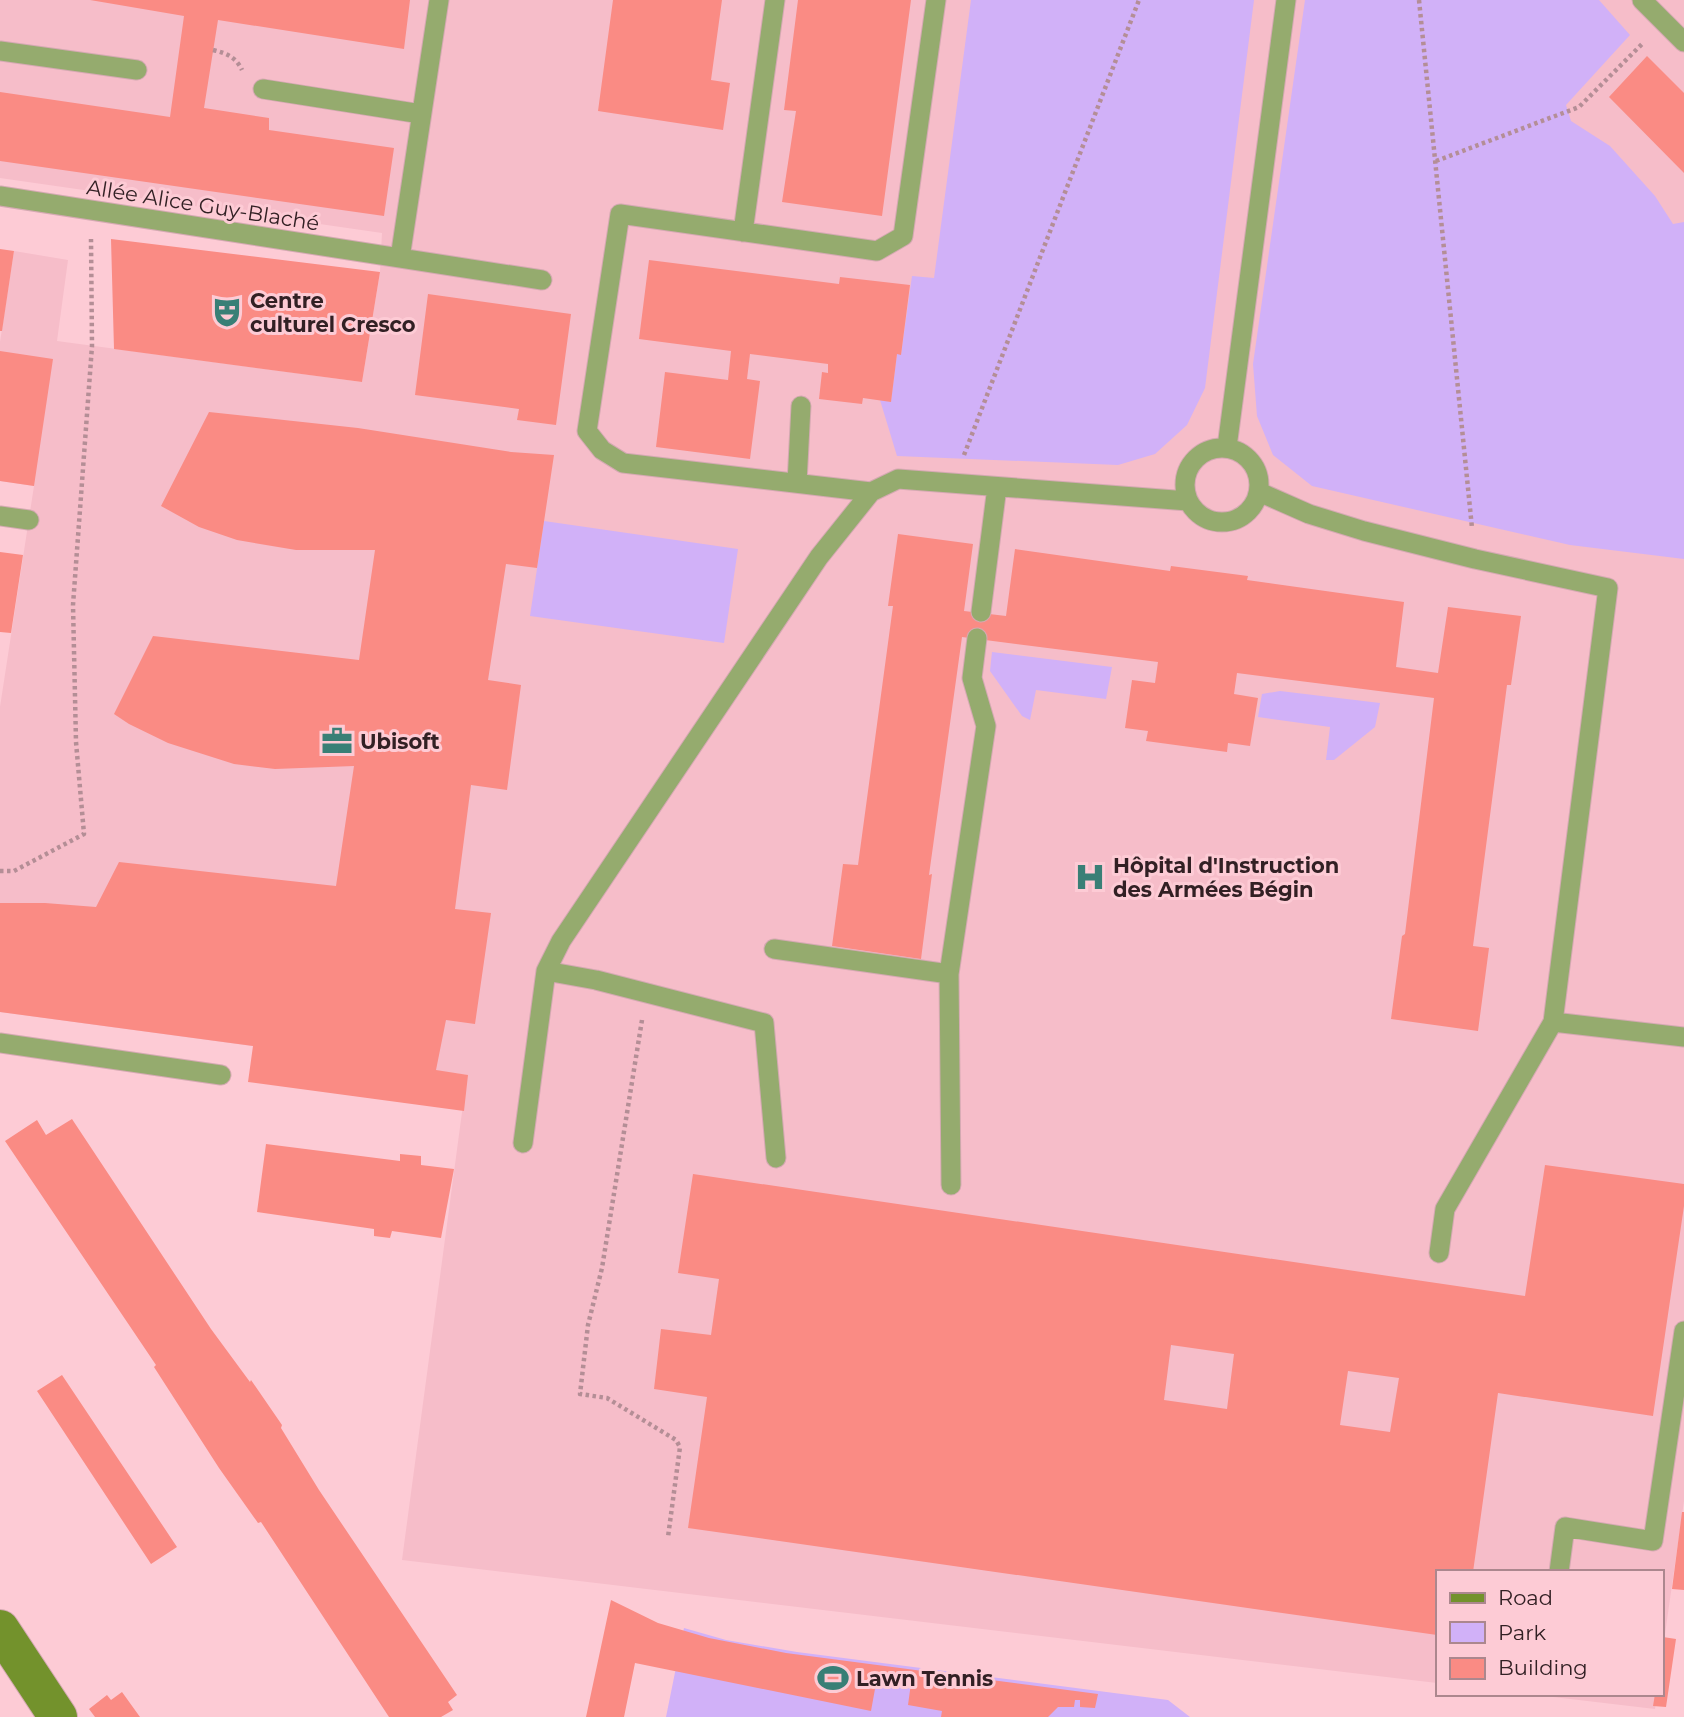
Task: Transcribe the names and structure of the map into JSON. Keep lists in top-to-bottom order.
{
  "streets": {
    "lane": ["Allée Alice Guy-Blaché"]
  },
  "places": {
    "theatre": ["Centre culturel Cresco"],
    "office": ["Ubisoft"],
    "hospital": ["Hôpital d'Instruction des Armées Bégin"],
    "sports": ["Lawn Tennis"]
  },
  "legend": ["Road", "Park", "Building"]
}
